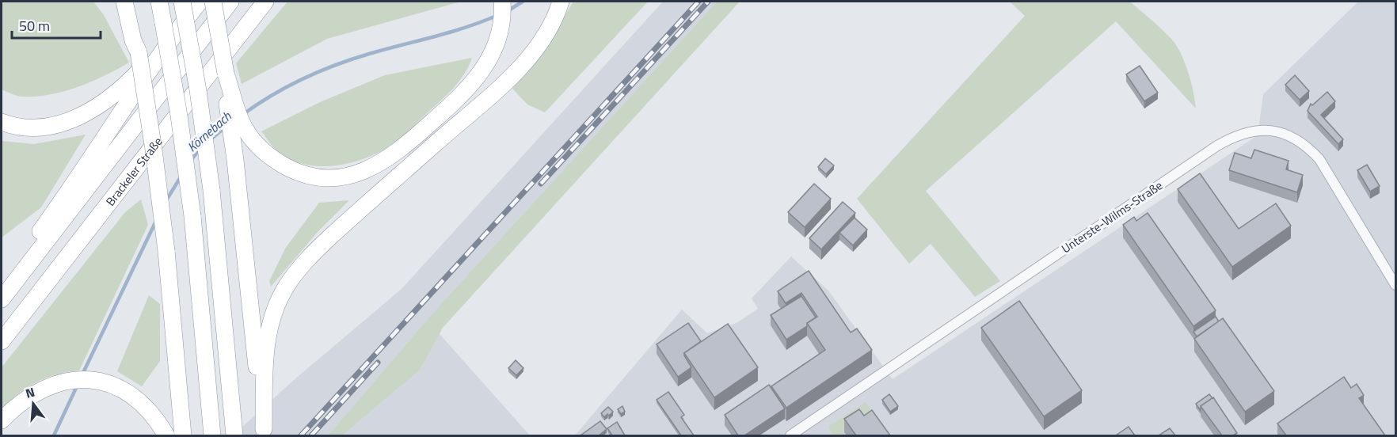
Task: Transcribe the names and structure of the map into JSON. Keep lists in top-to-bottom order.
{
  "streets": {
    "highway": ["Brackeler Straße"],
    "street": ["Unterste-Wilms-Straße"]
  },
  "water": ["Körnebach"],
  "scale_bar": "50 m",
  "north": "top"
}
